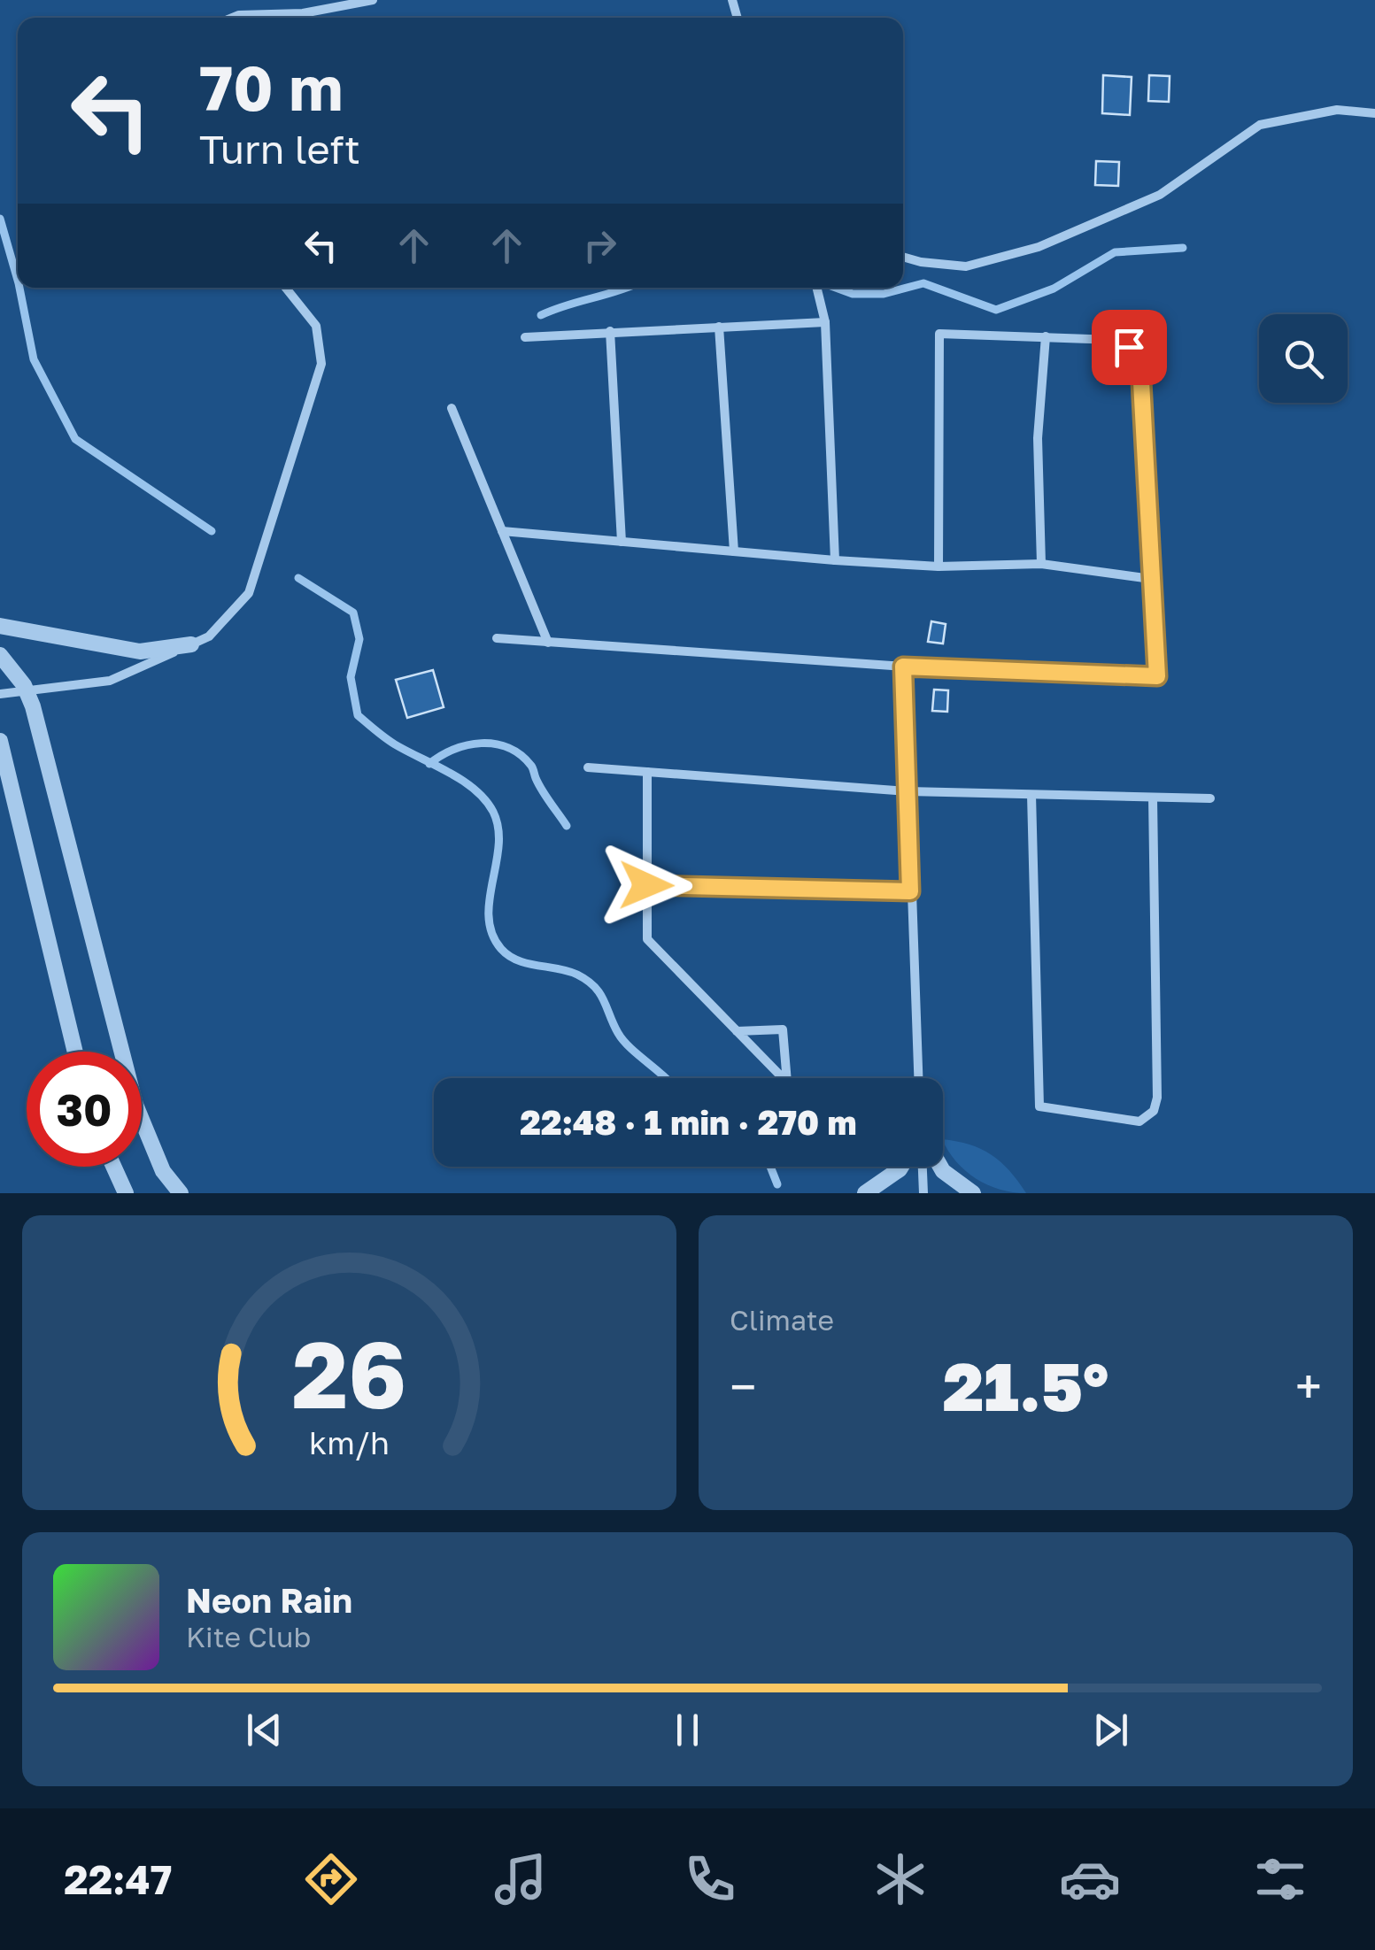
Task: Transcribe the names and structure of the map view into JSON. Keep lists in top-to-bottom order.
{
  "page": {
    "turn": ["70 m", "Turn left"],
    "limit": "30",
    "trip": "22:48 · 1 min · 270 m",
    "tile": "Climate",
    "heat": ["−", "21.5°", "+"],
    "song": ["Neon Rain", "Kite Club"],
    "tabs": "22:47",
    "gauge": ["26", "km/h"]
  }
}
